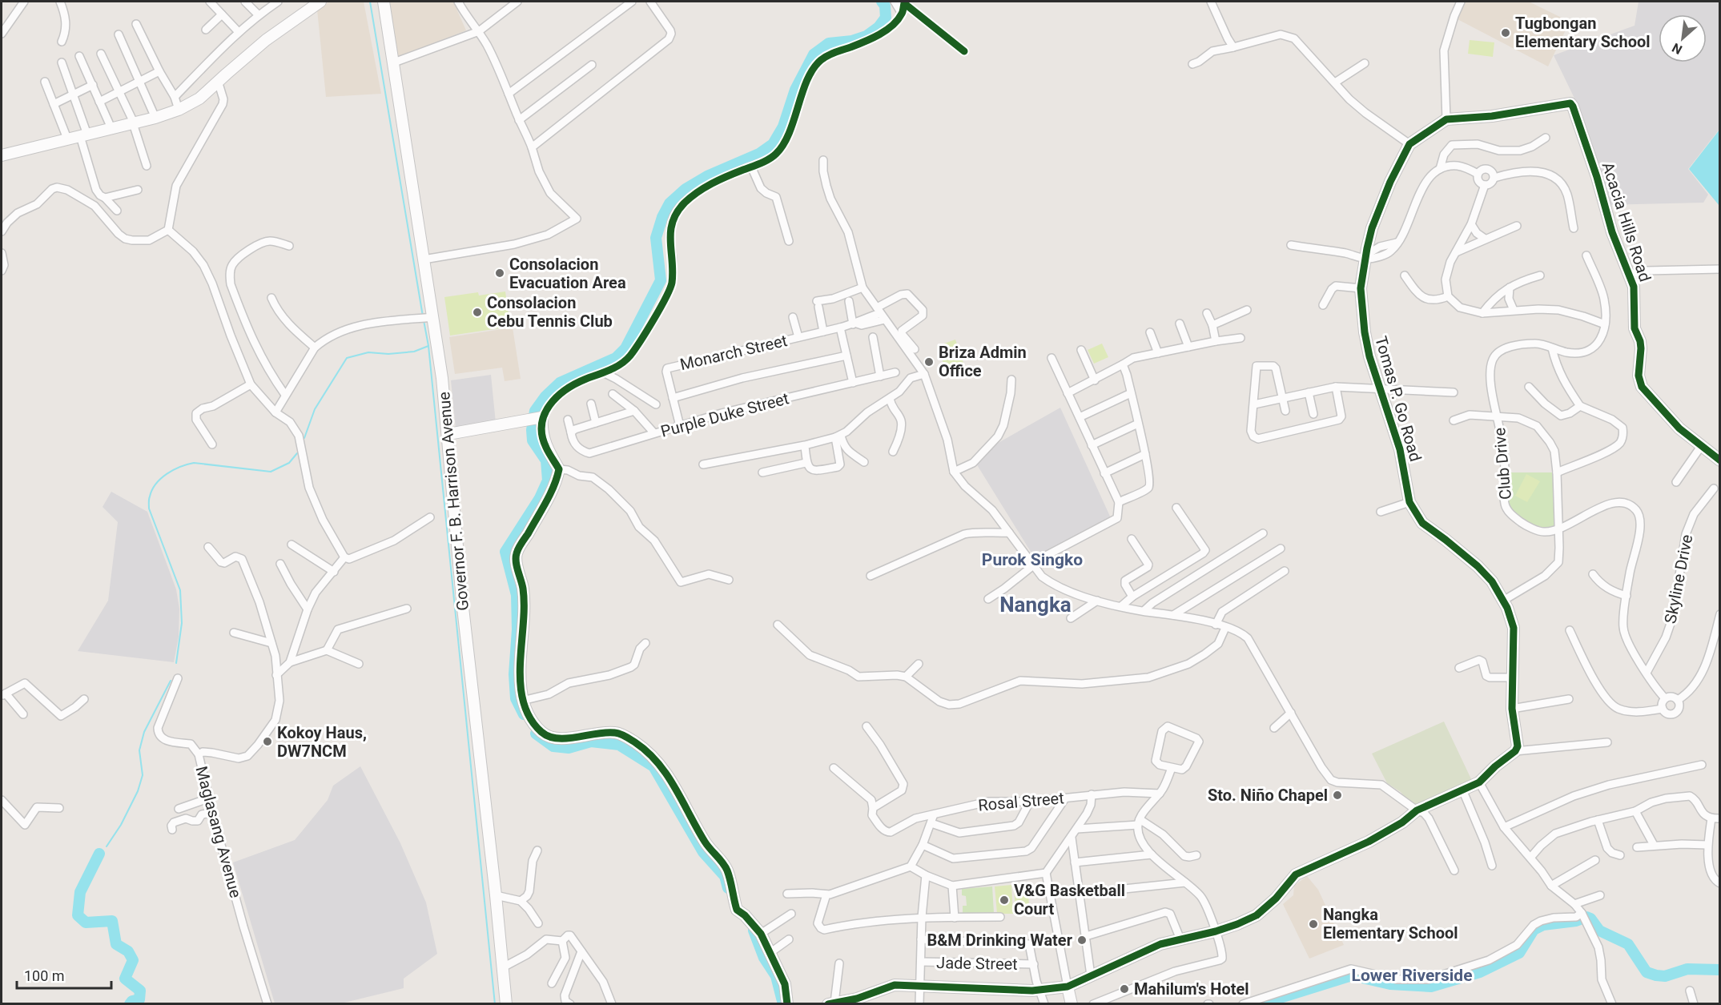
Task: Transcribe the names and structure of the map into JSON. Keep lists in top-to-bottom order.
{
  "streets": {
    "street": [
      "Acacia Hills Road",
      "Monarch Street",
      "Tomas P. Go Road",
      "Purple Duke Street",
      "Club Drive",
      "Governor F. B. Harrison Avenue",
      "Skyline Drive",
      "Rosal Street",
      "Maglasang Avenue",
      "Jade Street"
    ]
  },
  "crossings": [
    ["Acacia Hills Road", "Tomas P. Go Road"],
    ["Monarch Street", "Purple Duke Street"]
  ],
  "districts": ["Purok Singko", "Nangka", "Lower Riverside"],
  "places": [
    "Tugbongan Elementary School",
    "Consolacion Evacuation Area",
    "Consolacion Cebu Tennis Club",
    "Briza Admin Office",
    "Kokoy Haus, DW7NCM",
    "Sto. Niño Chapel",
    "V&G Basketball Court",
    "Nangka Elementary School",
    "B&M Drinking Water",
    "Mahilum's Hotel"
  ],
  "scale_bar": "100 m",
  "north": "bottom left"
}
